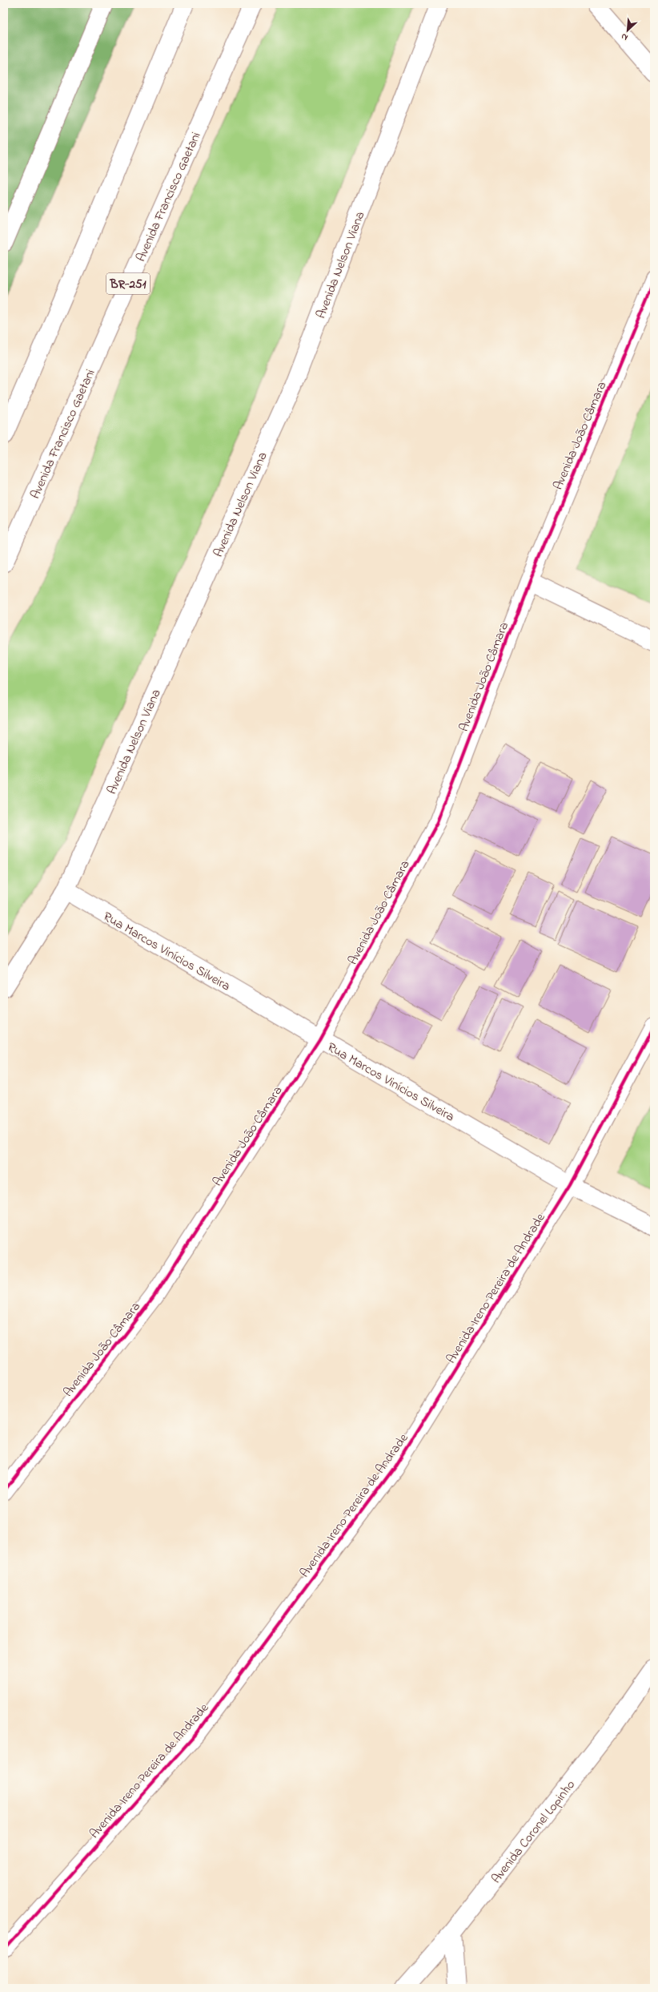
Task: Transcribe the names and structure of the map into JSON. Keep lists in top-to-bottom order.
{
  "streets": {
    "street": [
      "Avenida Francisco Gaetani",
      "Avenida Nelson Viana",
      "BR-251",
      "Avenida João Câmara",
      "Rua Marcos Vinícios Silveira",
      "Avenida Ireno Pereira de Andrade",
      "Avenida Coronel Lopinho"
    ]
  },
  "crossings": [
    ["Avenida Nelson Viana", "Rua Marcos Vinícios Silveira"],
    ["Avenida João Câmara", "Rua Marcos Vinícios Silveira"],
    ["Rua Marcos Vinícios Silveira", "Avenida Ireno Pereira de Andrade"]
  ],
  "north": "bottom left"
}
